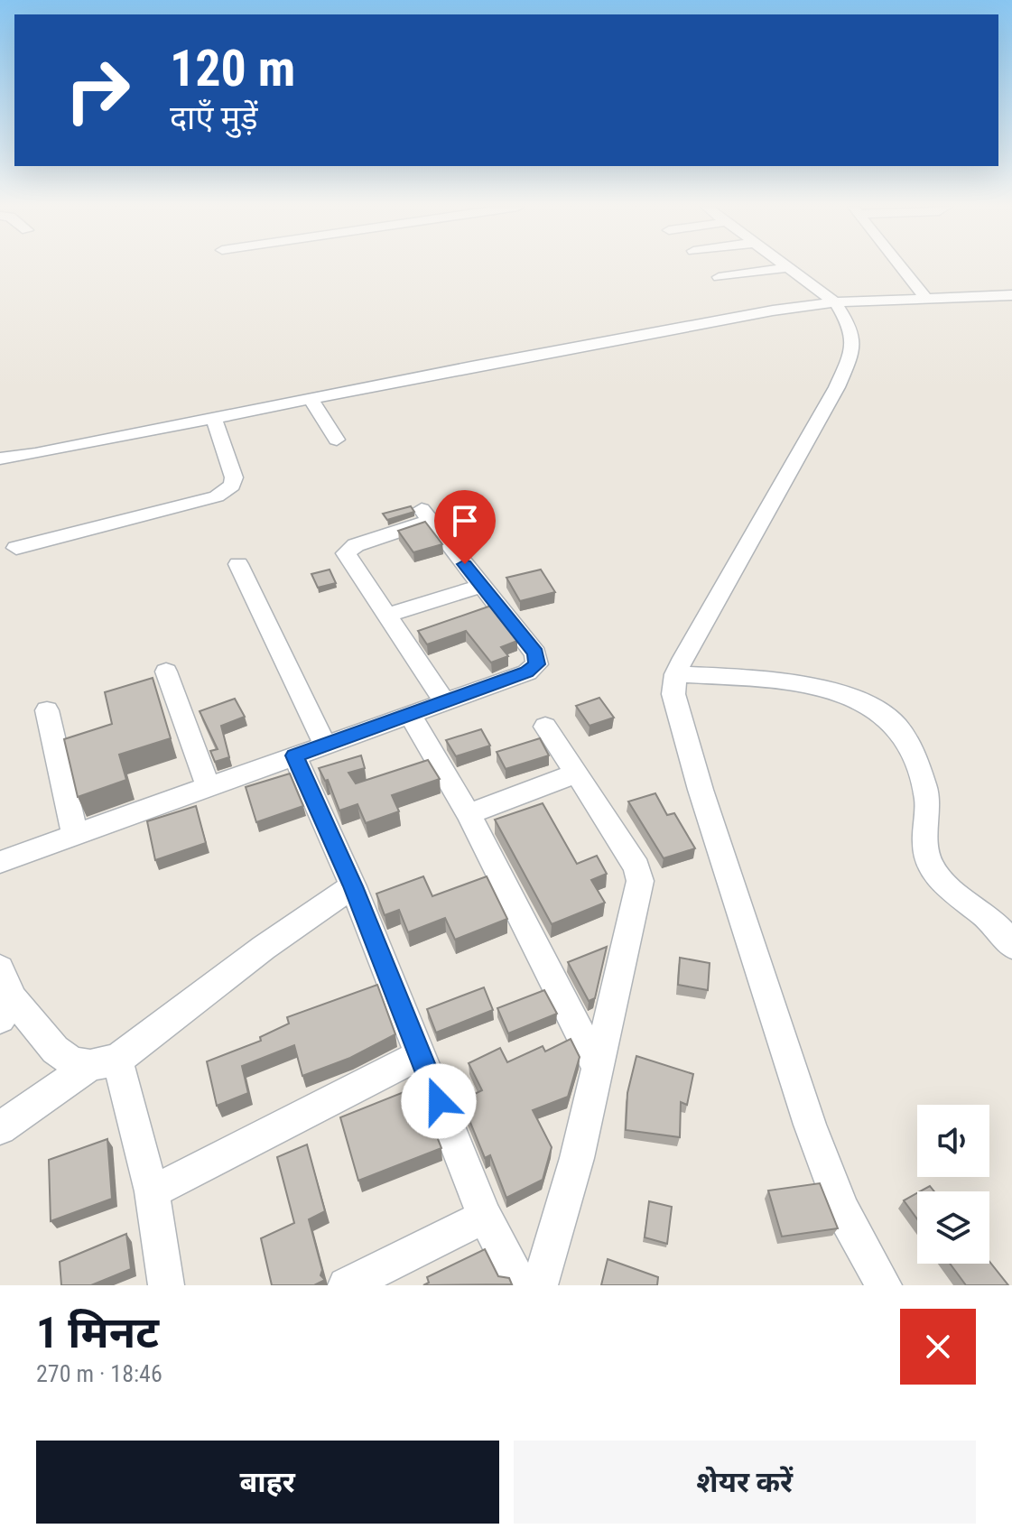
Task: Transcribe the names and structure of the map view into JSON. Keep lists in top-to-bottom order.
{
  "page": {
    "turn": ["120 m", "दाएँ मुड़ें"],
    "heading": ["1 मिनट", "270 m · 18:46"],
    "buttons": ["बाहर", "शेयर करें"]
  }
}
